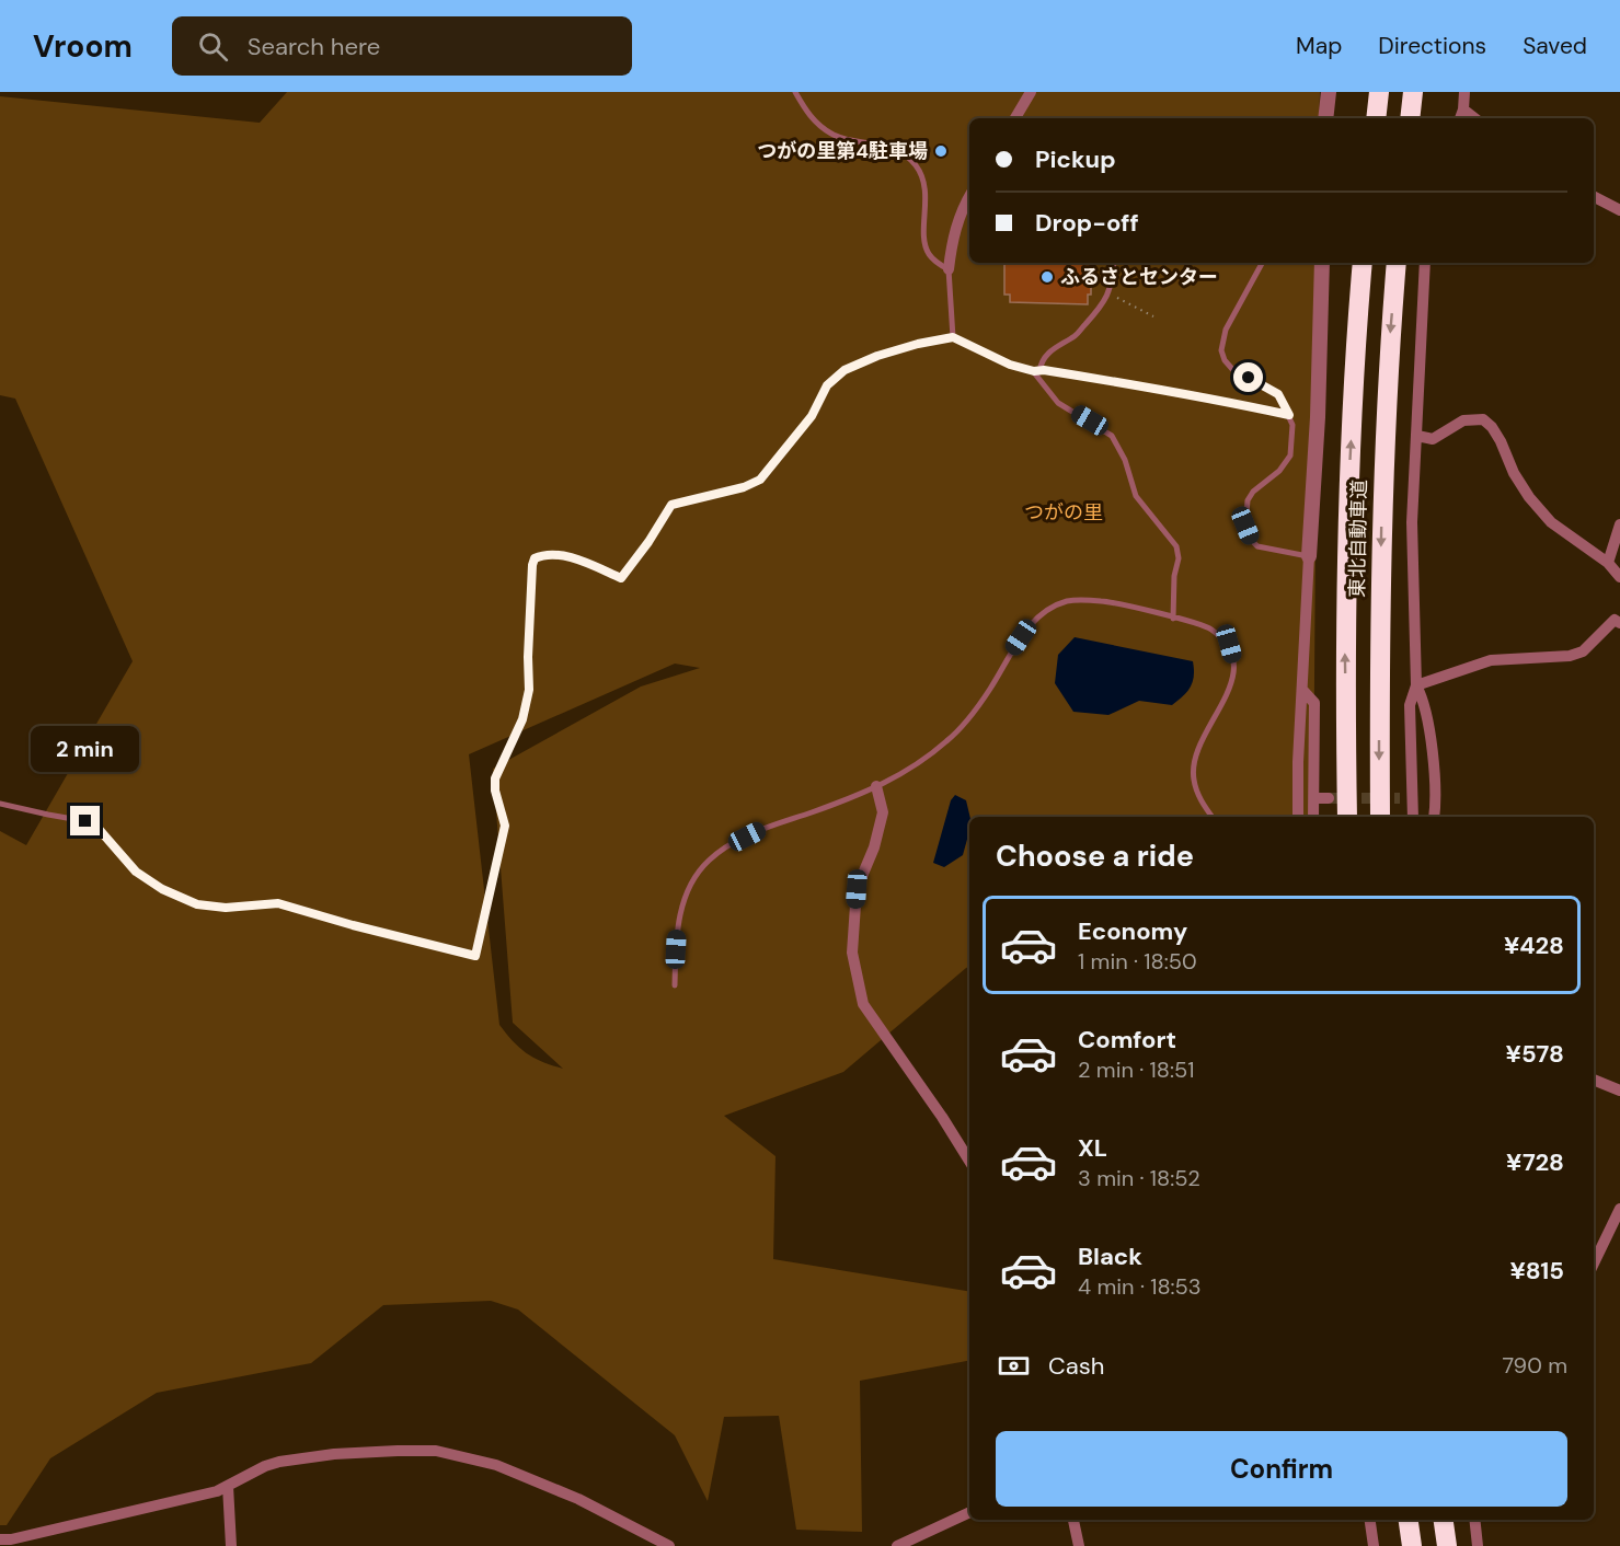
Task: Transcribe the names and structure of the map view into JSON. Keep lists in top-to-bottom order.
{
  "streets": {
    "highway": ["東北自動車道"]
  },
  "parks": ["つがの里"],
  "places": ["つがの里第4駐車場", "ふるさとセンター"],
  "page": {
    "header": "Vroom",
    "search": "Search here",
    "nav": ["Map", "Directions", "Saved"],
    "banner": ["Pickup", "Drop-off"],
    "bubble": "2 min",
    "heading": "Choose a ride",
    "list": [
      {
        "name": "Economy",
        "note": "1 min · 18:50",
        "value": "¥428"
      },
      {
        "name": "Comfort",
        "note": "2 min · 18:51",
        "value": "¥578"
      },
      {
        "name": "XL",
        "note": "3 min · 18:52",
        "value": "¥728"
      },
      {
        "name": "Black",
        "note": "4 min · 18:53",
        "value": "¥815"
      }
    ],
    "pay": ["Cash", "790 m"],
    "buttons": "Confirm"
  }
}
